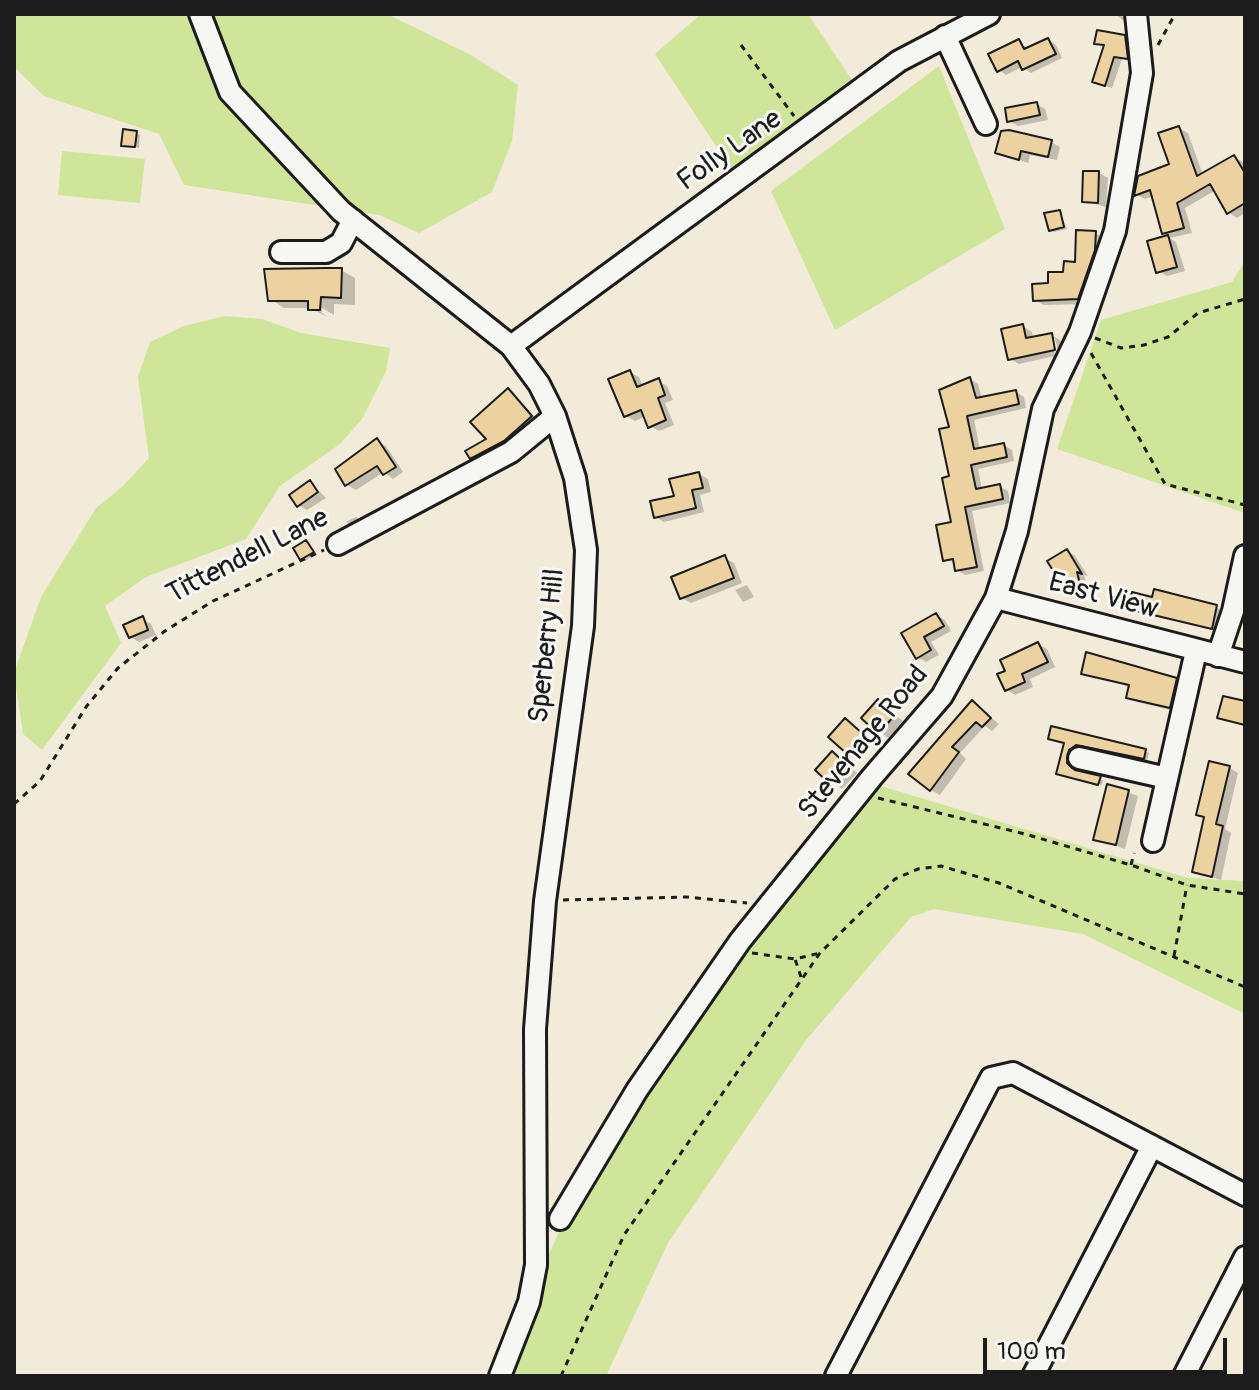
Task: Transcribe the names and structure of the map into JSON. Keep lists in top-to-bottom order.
{
  "streets": {
    "street": [
      "Folly Lane",
      "Tittendell Lane",
      "East View",
      "Sperberry Hill",
      "Stevenage Road"
    ]
  },
  "crossings": [
    ["Folly Lane", "Sperberry Hill"],
    ["Tittendell Lane", "Sperberry Hill"],
    ["East View", "Stevenage Road"]
  ],
  "scale_bar": "100 m"
}
